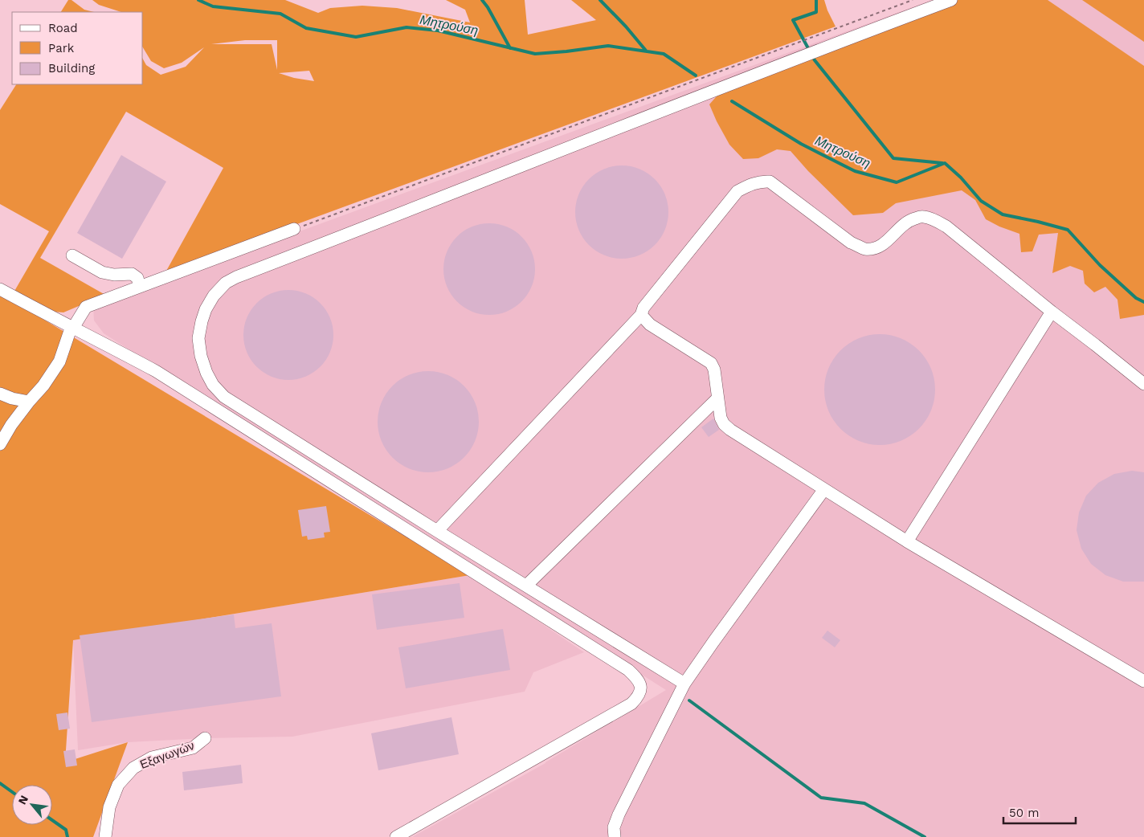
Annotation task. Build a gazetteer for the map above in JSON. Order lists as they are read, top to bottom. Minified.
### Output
{"streets":{"street":["Εξαγωγών"]},"water":["Μητρούση"],"legend":["Road","Park","Building"],"scale_bar":"50 m","north":"top left"}
